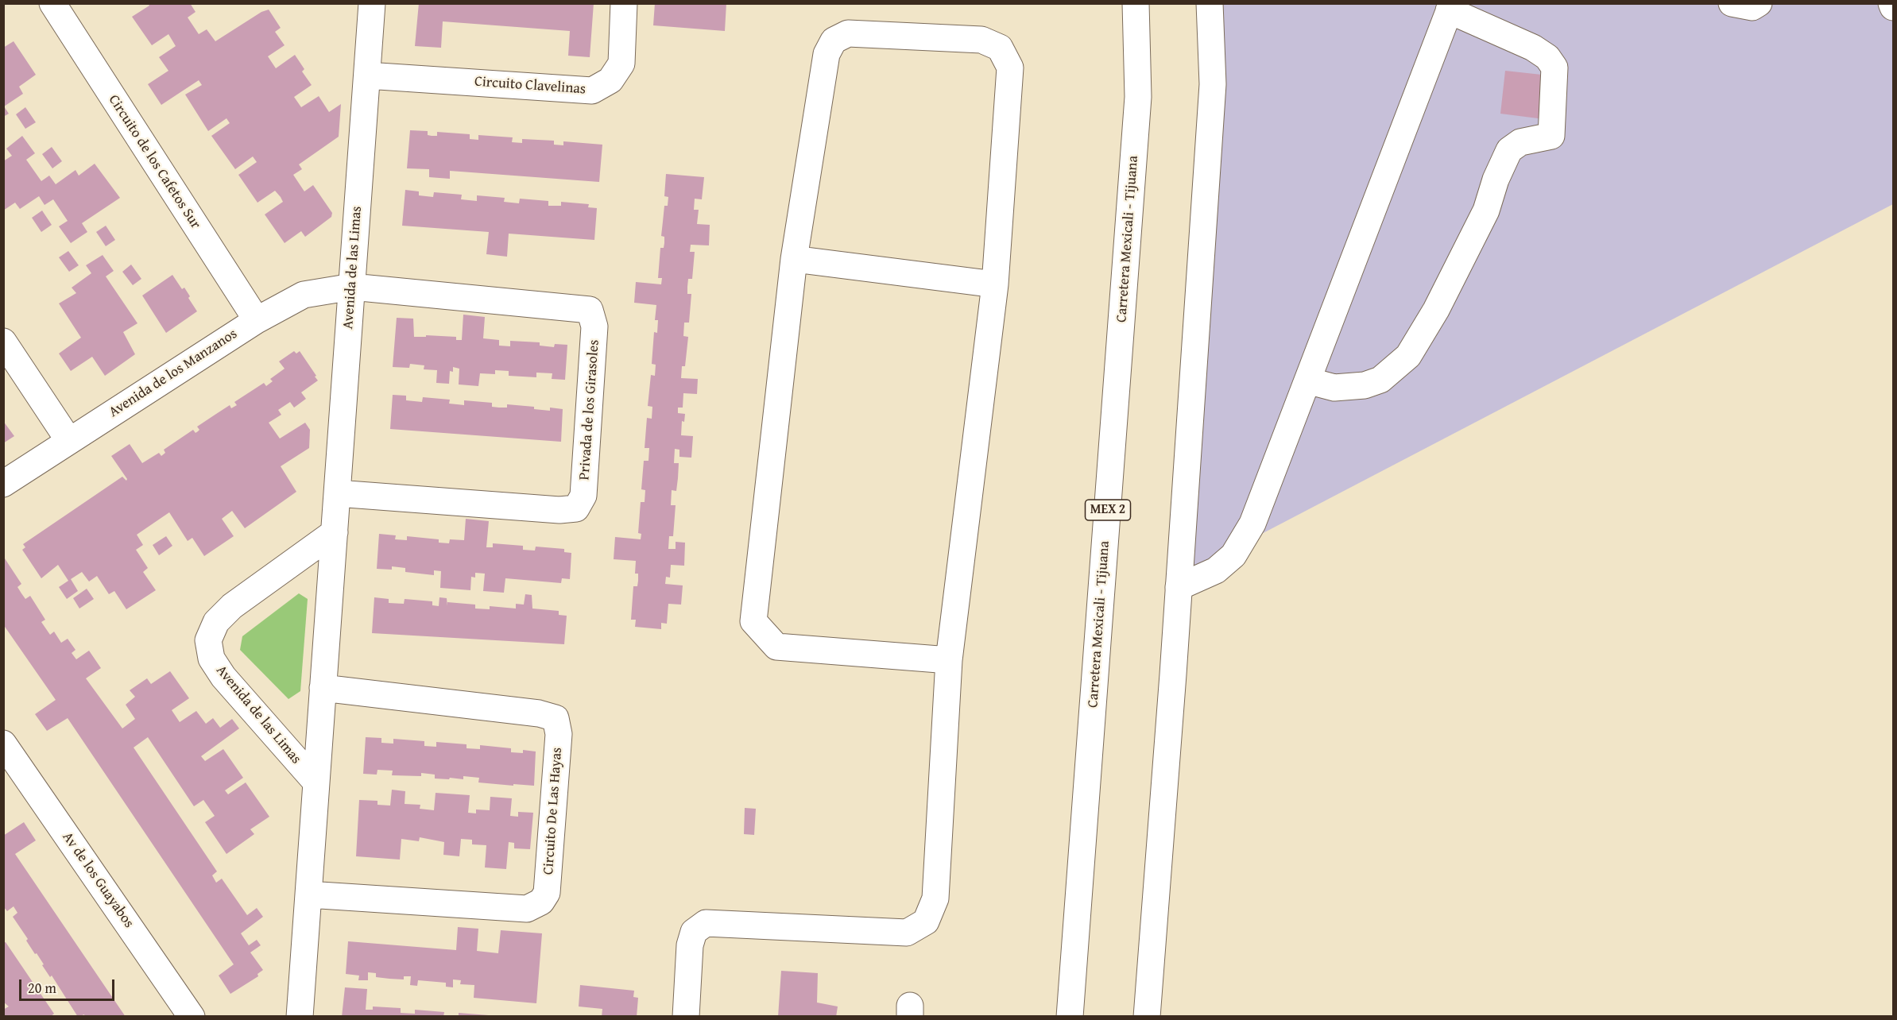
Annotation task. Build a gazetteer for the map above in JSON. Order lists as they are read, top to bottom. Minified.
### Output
{"streets":{"street":["Circuito Clavelinas","Circuito de los Cafetos Sur","Carretera Mexicali - Tijuana","Avenida de las Limas","Avenida de los Manzanos","Privada de los Girasoles","MEX 2","Circuito De Las Hayas","Av de los Guayabos"]},"crossings":[["Circuito Clavelinas","Avenida de las Limas"],["Circuito de los Cafetos Sur","Avenida de los Manzanos"],["Avenida de las Limas","Avenida de los Manzanos"],["Avenida de las Limas","Privada de los Girasoles"],["Avenida de las Limas","Circuito De Las Hayas"],["Avenida de los Manzanos","Privada de los Girasoles"]],"scale_bar":"20 m"}
